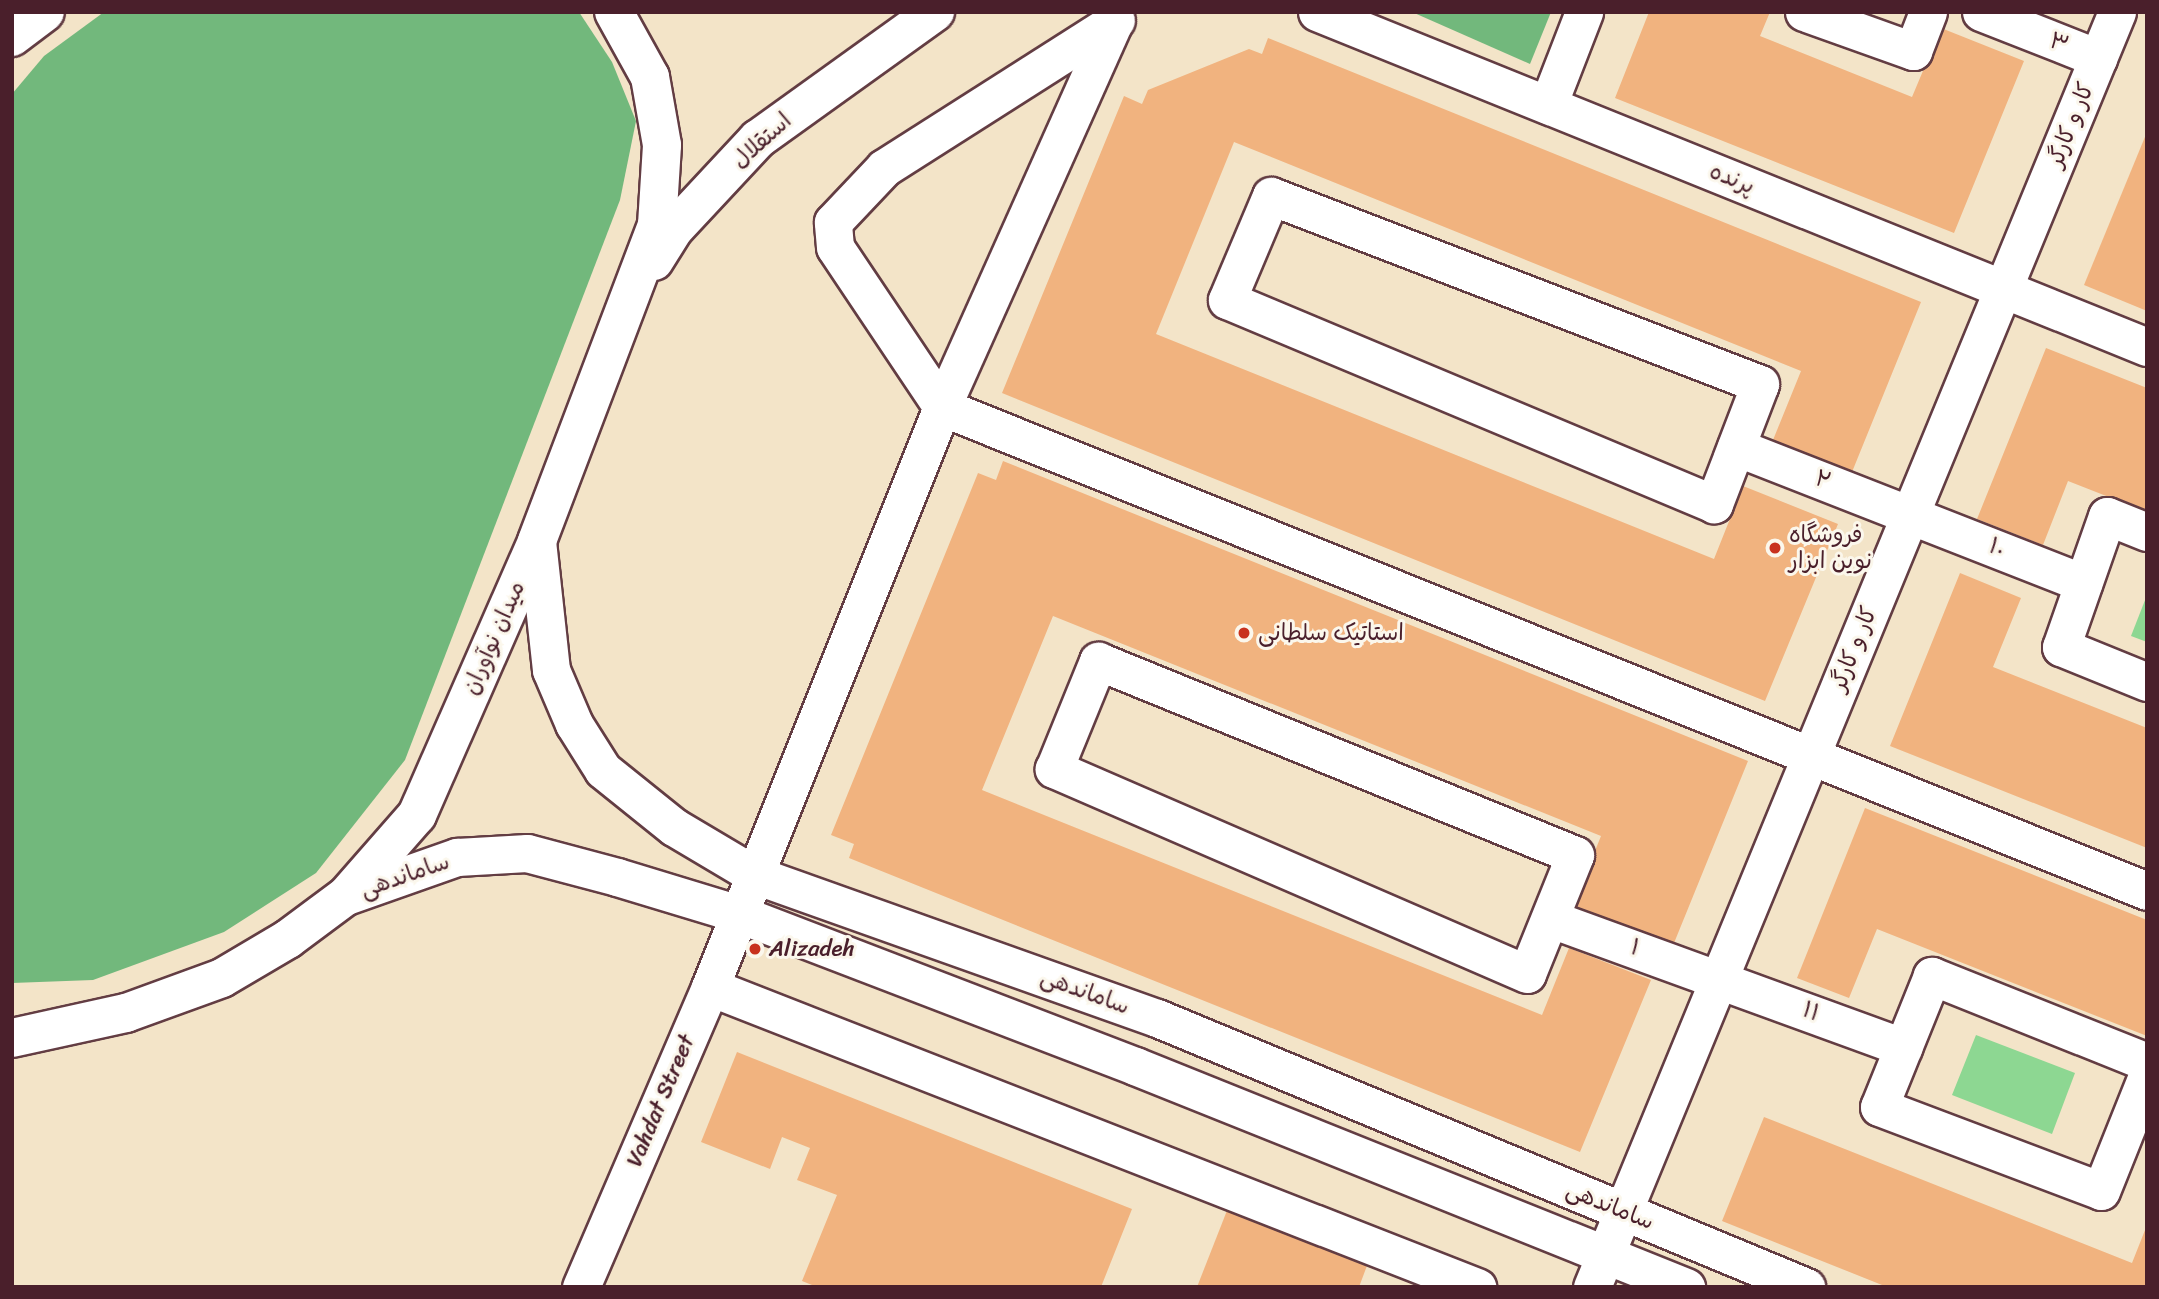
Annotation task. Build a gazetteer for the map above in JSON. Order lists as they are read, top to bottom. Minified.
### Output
{"streets":{"main road":["استقلال","میدان نوآوران"],"street":["۳","کار و کارگر","پرنده","۲","۱۰","ساماندهی","۱","۱۱","Vahdat Street"]},"crossings":[["۳","کار و کارگر"],["کار و کارگر","پرنده"],["کار و کارگر","۲"],["کار و کارگر","۱۰"],["کار و کارگر","ساماندهی"],["کار و کارگر","۱"],["کار و کارگر","۱۱"],["استقلال","میدان نوآوران"],["۲","۱۰"],["میدان نوآوران","ساماندهی"],["ساماندهی","Vahdat Street"],["۱","۱۱"]],"places":["فروشگاه نوین ابزار","استاتیک سلطانی","Alizadeh"]}
